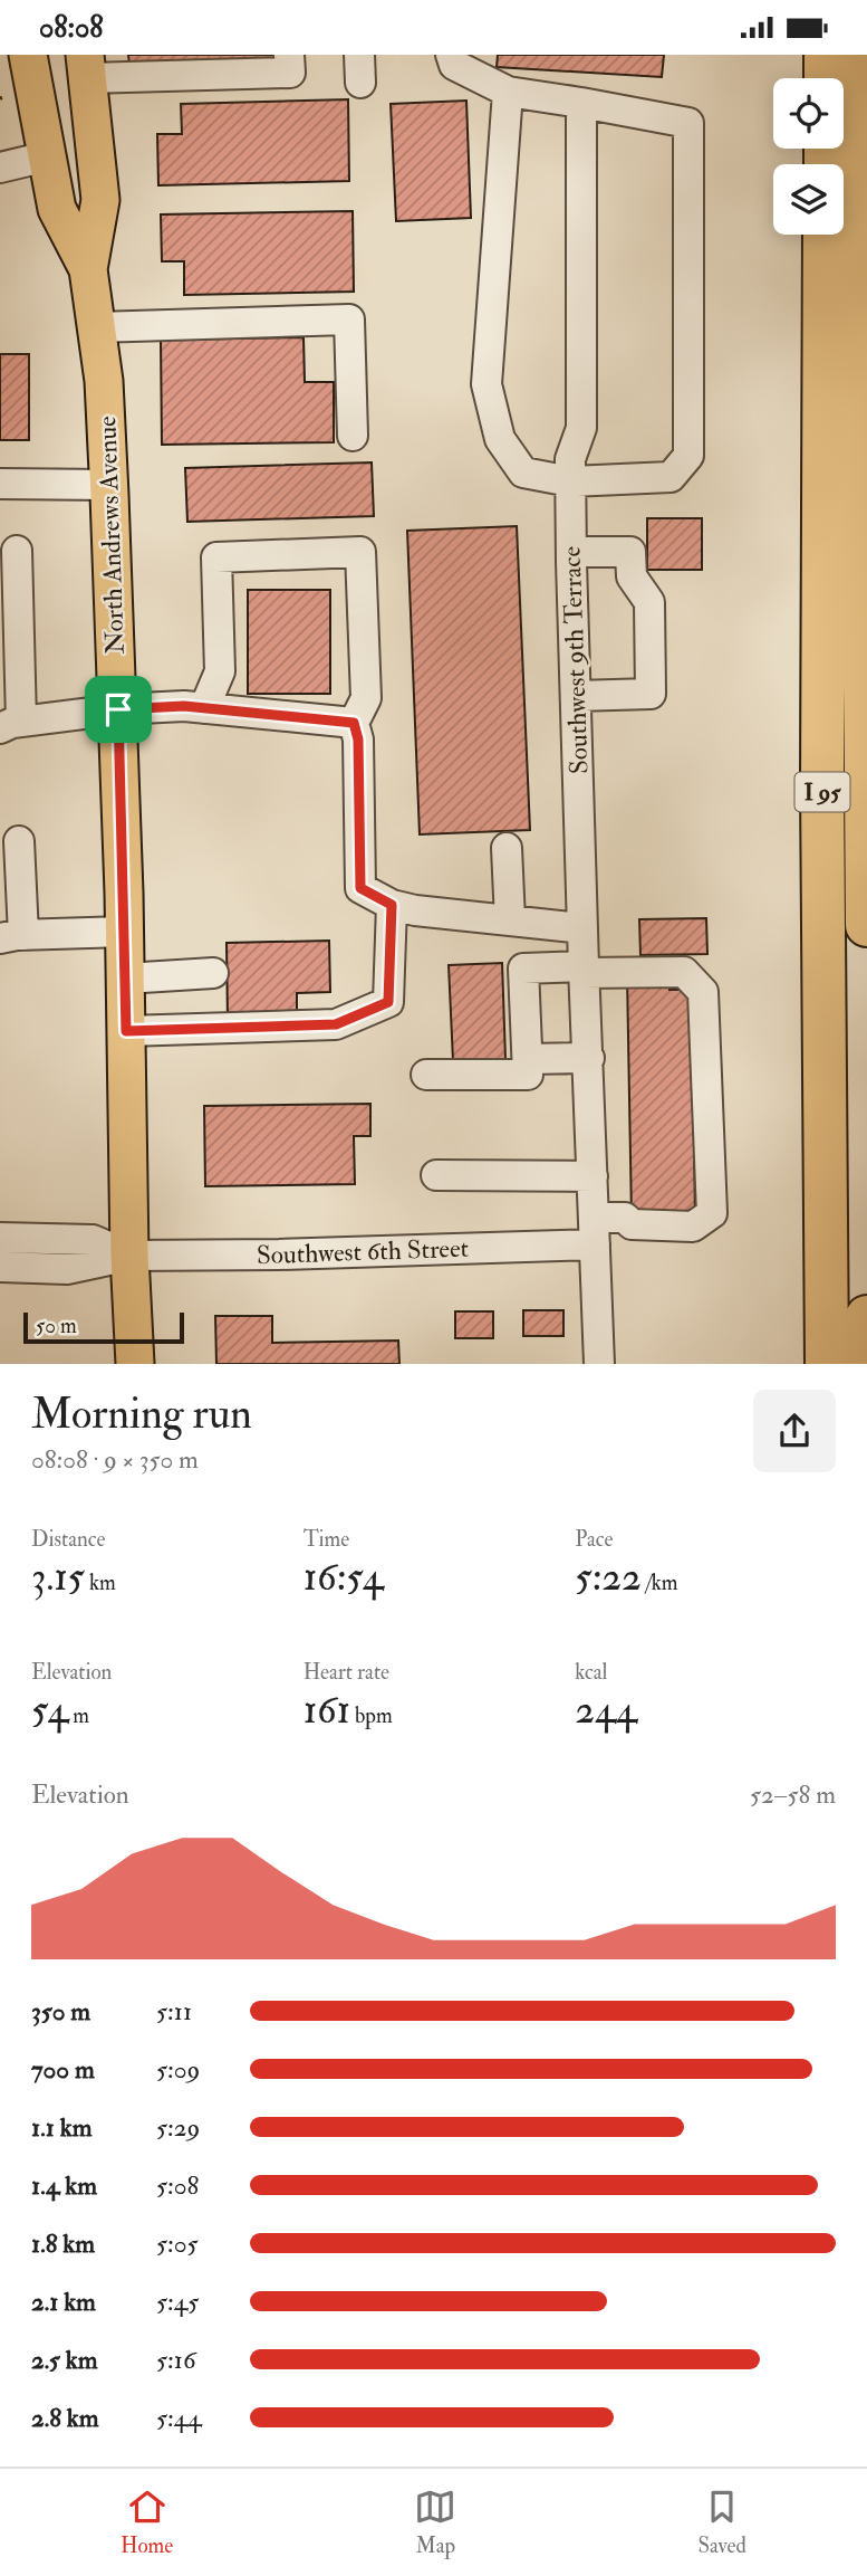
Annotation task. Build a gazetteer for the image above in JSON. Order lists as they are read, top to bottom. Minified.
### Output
{"streets":{"highway":["I 95"],"main road":["North Andrews Avenue"],"street":["Southwest 9th Terrace","Southwest 6th Street"]},"crossings":[["North Andrews Avenue","Southwest 6th Street"],["Southwest 9th Terrace","Southwest 6th Street"]],"scale_bar":"50 m","page":{"status":"08:08","scale":"50 m","heading":["Morning run","08:08 · 9 × 350 m"],"stats":[["Distance","3.15 km"],["Time","16:54"],["Pace","5:22 /km"],["Elevation","54 m"],["Heart rate","161 bpm"],["kcal","244"]],"chart":["Elevation","52–58 m"],"list":[{"name":"350 m","note":"5:11"},{"name":"700 m","note":"5:09"},{"name":"1.1 km","note":"5:29"},{"name":"1.4 km","note":"5:08"},{"name":"1.8 km","note":"5:05"},{"name":"2.1 km","note":"5:45"},{"name":"2.5 km","note":"5:16"},{"name":"2.8 km","note":"5:44"}],"tabs":["Home","Map","Saved"]}}
